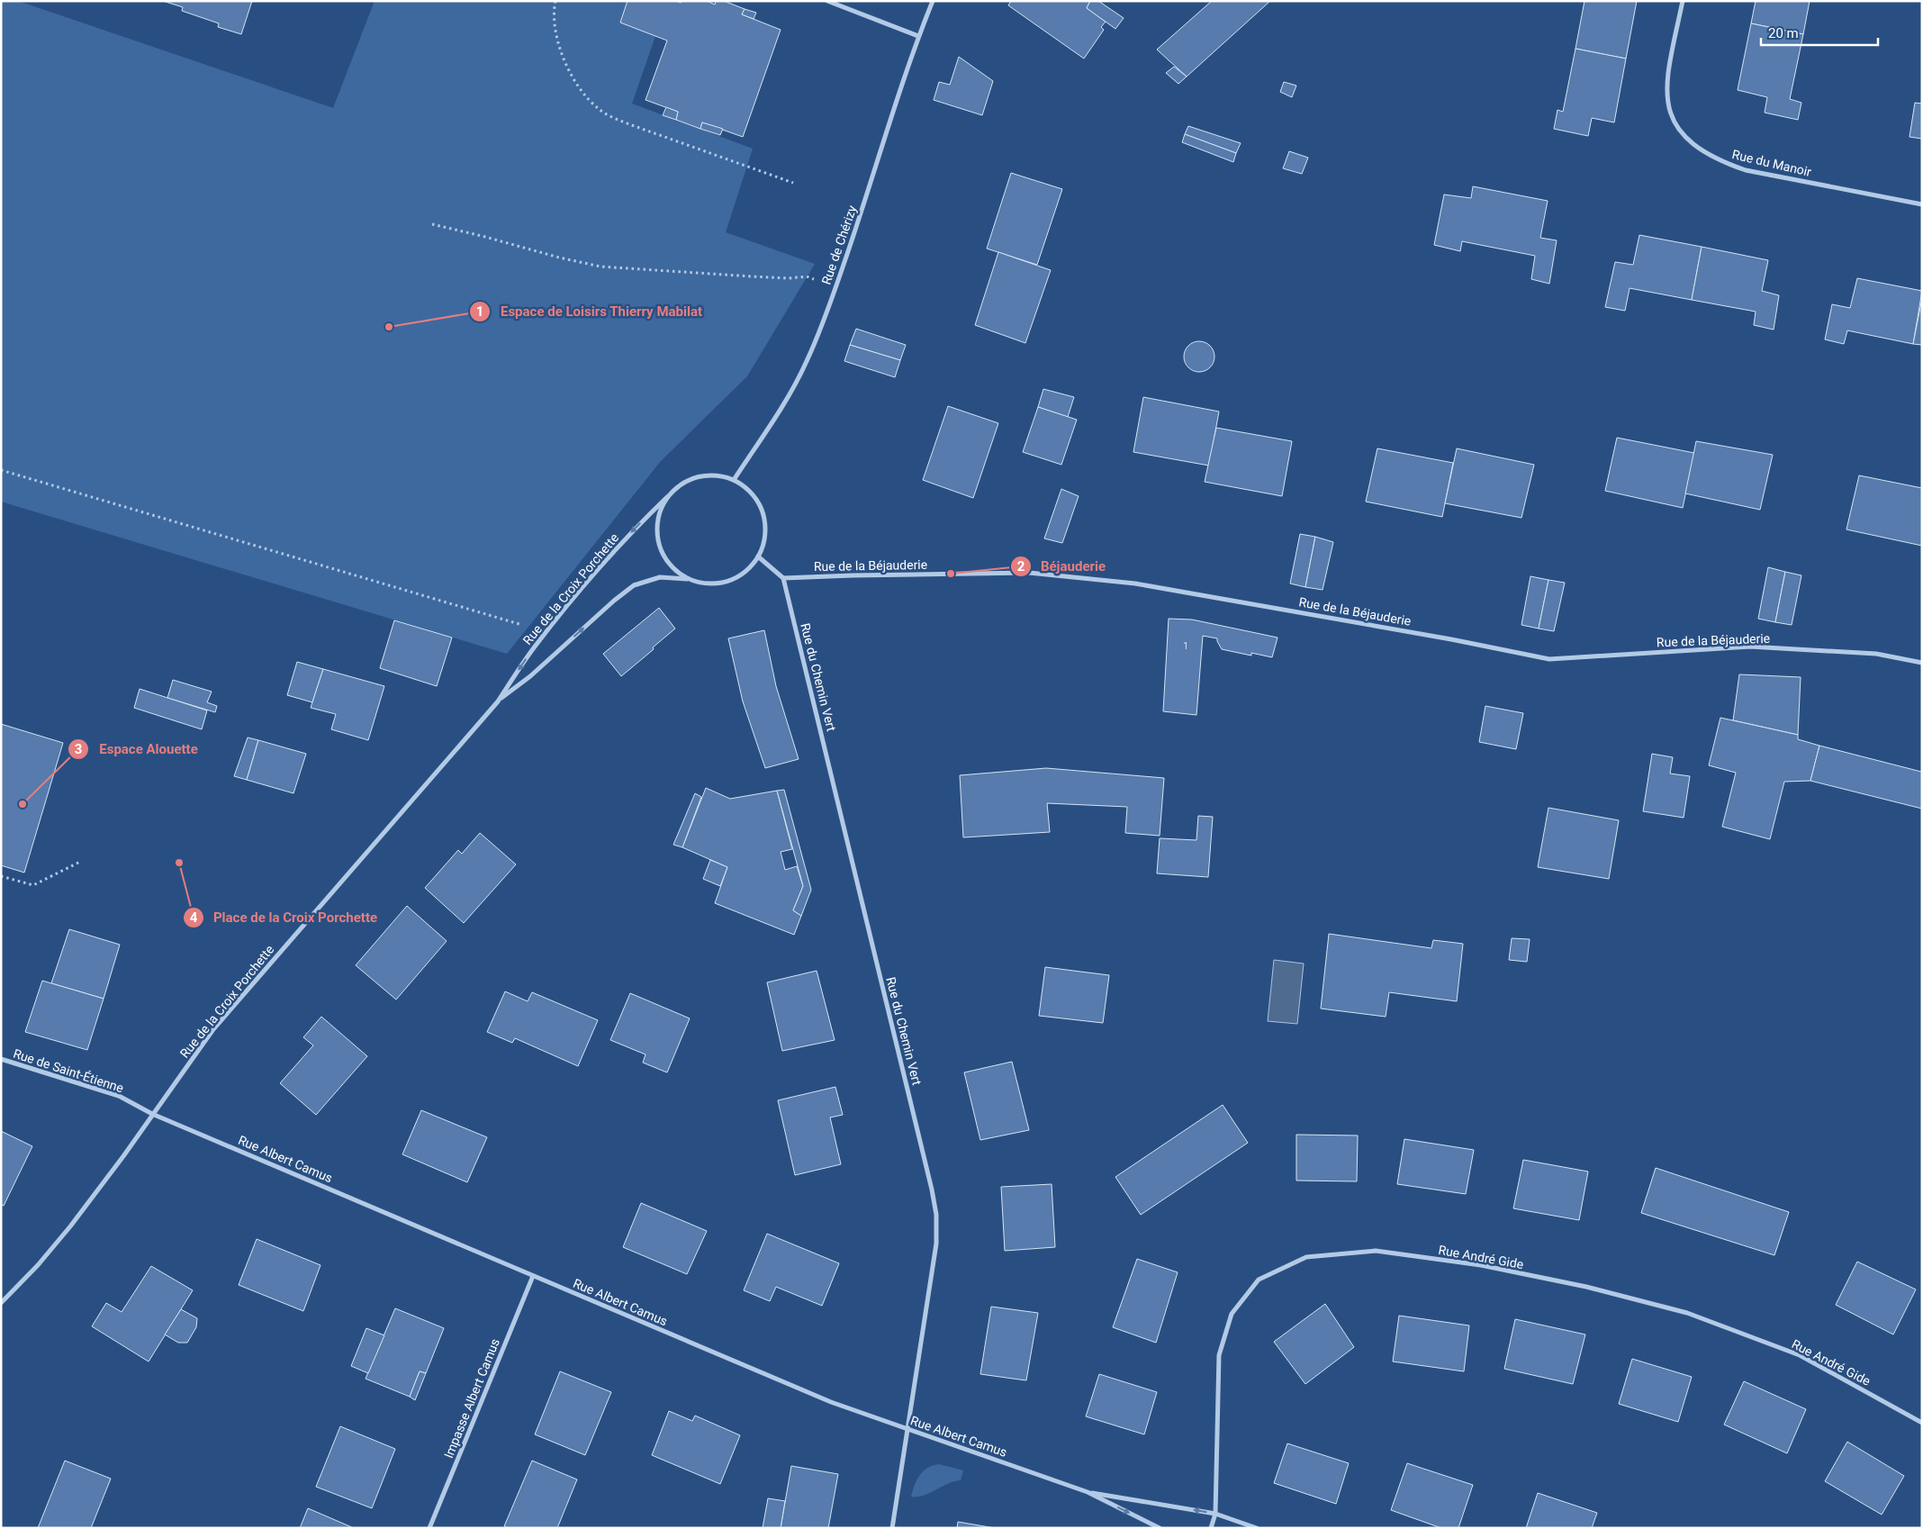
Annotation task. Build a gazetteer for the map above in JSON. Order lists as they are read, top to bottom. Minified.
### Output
{"streets":{"street":["Rue du Manoir","Rue de Chérizy","Rue de la Béjauderie","Rue de la Croix Porchette","Rue du Chemin Vert","Rue de Saint-Étienne","Rue Albert Camus","Rue André Gide","Impasse Albert Camus"]},"crossings":[["Rue de Chérizy","Rue de la Croix Porchette"],["Rue de la Béjauderie","Rue du Chemin Vert"],["Rue de la Croix Porchette","Rue de Saint-Étienne"],["Rue de la Croix Porchette","Rue Albert Camus"],["Rue du Chemin Vert","Rue Albert Camus"],["Rue de Saint-Étienne","Rue Albert Camus"],["Rue Albert Camus","Rue André Gide"],["Rue Albert Camus","Impasse Albert Camus"]],"places":["Espace de Loisirs Thierry Mabilat","Béjauderie","Espace Alouette","Place de la Croix Porchette"],"house_numbers":["1"],"scale_bar":"20 m"}
